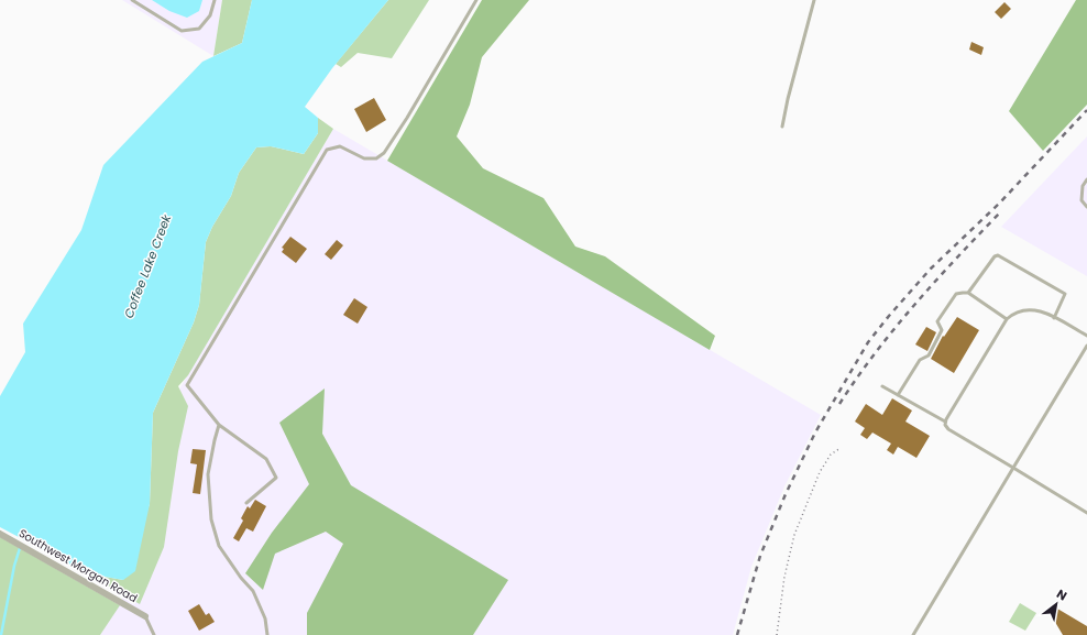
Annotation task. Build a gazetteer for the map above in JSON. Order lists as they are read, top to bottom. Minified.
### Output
{"streets":{"street":["Southwest Morgan Road"]},"water":["Coffee Lake Creek"],"north":"top right"}
